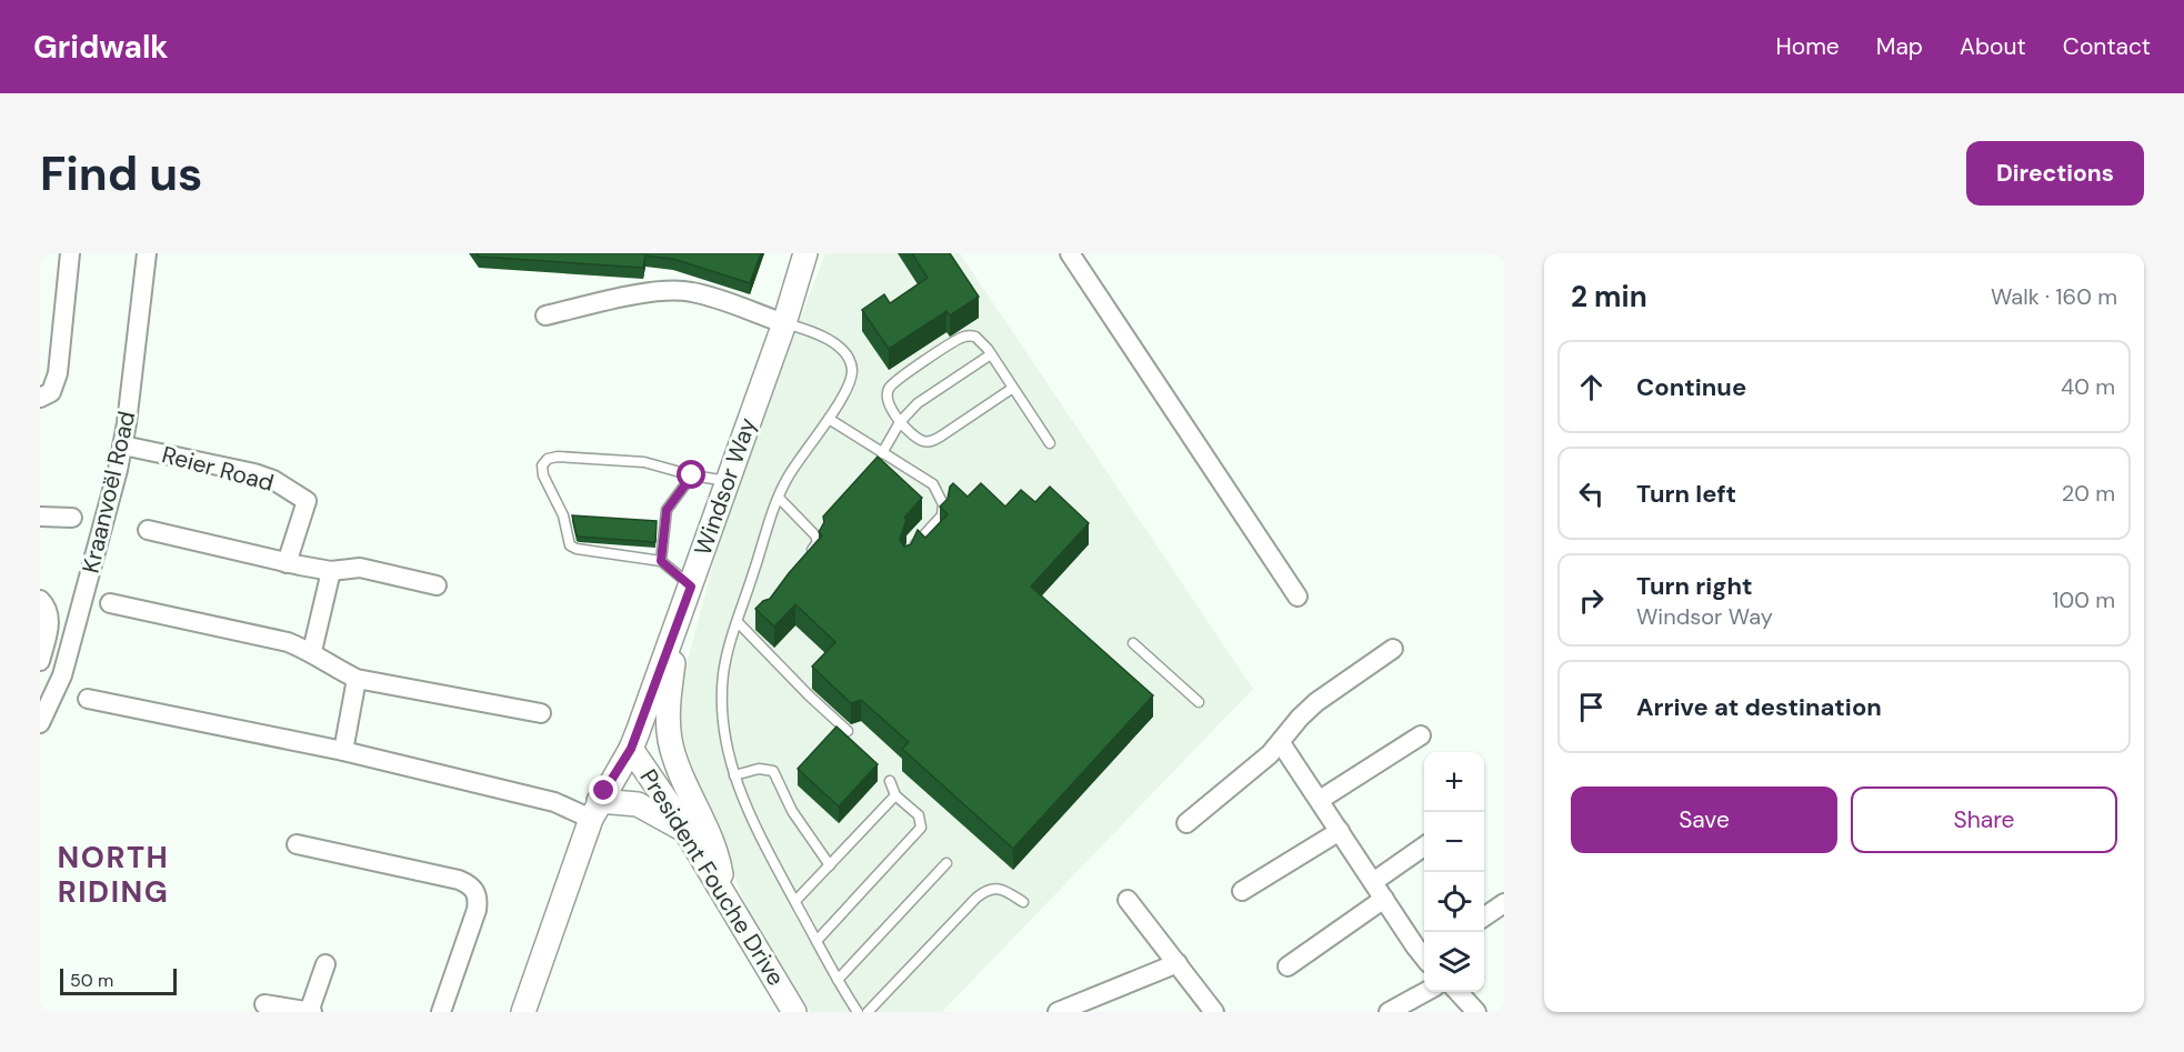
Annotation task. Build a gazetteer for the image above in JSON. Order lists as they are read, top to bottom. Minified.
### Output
{"streets":{"street":["Reier Road","Windsor Way","Kraanvoël Road","President Fouche Drive"]},"crossings":[["Reier Road","Kraanvoël Road"],["Windsor Way","President Fouche Drive"]],"districts":["NORTH RIDING"],"scale_bar":"50 m","page":{"header":"Gridwalk","nav":["Home","Map","About","Contact"],"buttons":["Directions",["Save","Share"]],"title":"Find us","heading":["2 min","Walk · 160 m"],"list":[["Continue","40 m"],["Turn left","20 m"],["Turn right","Windsor Way","100 m"],"Arrive at destination"],"map_buttons":["+","−"],"scale":"50 m"}}
